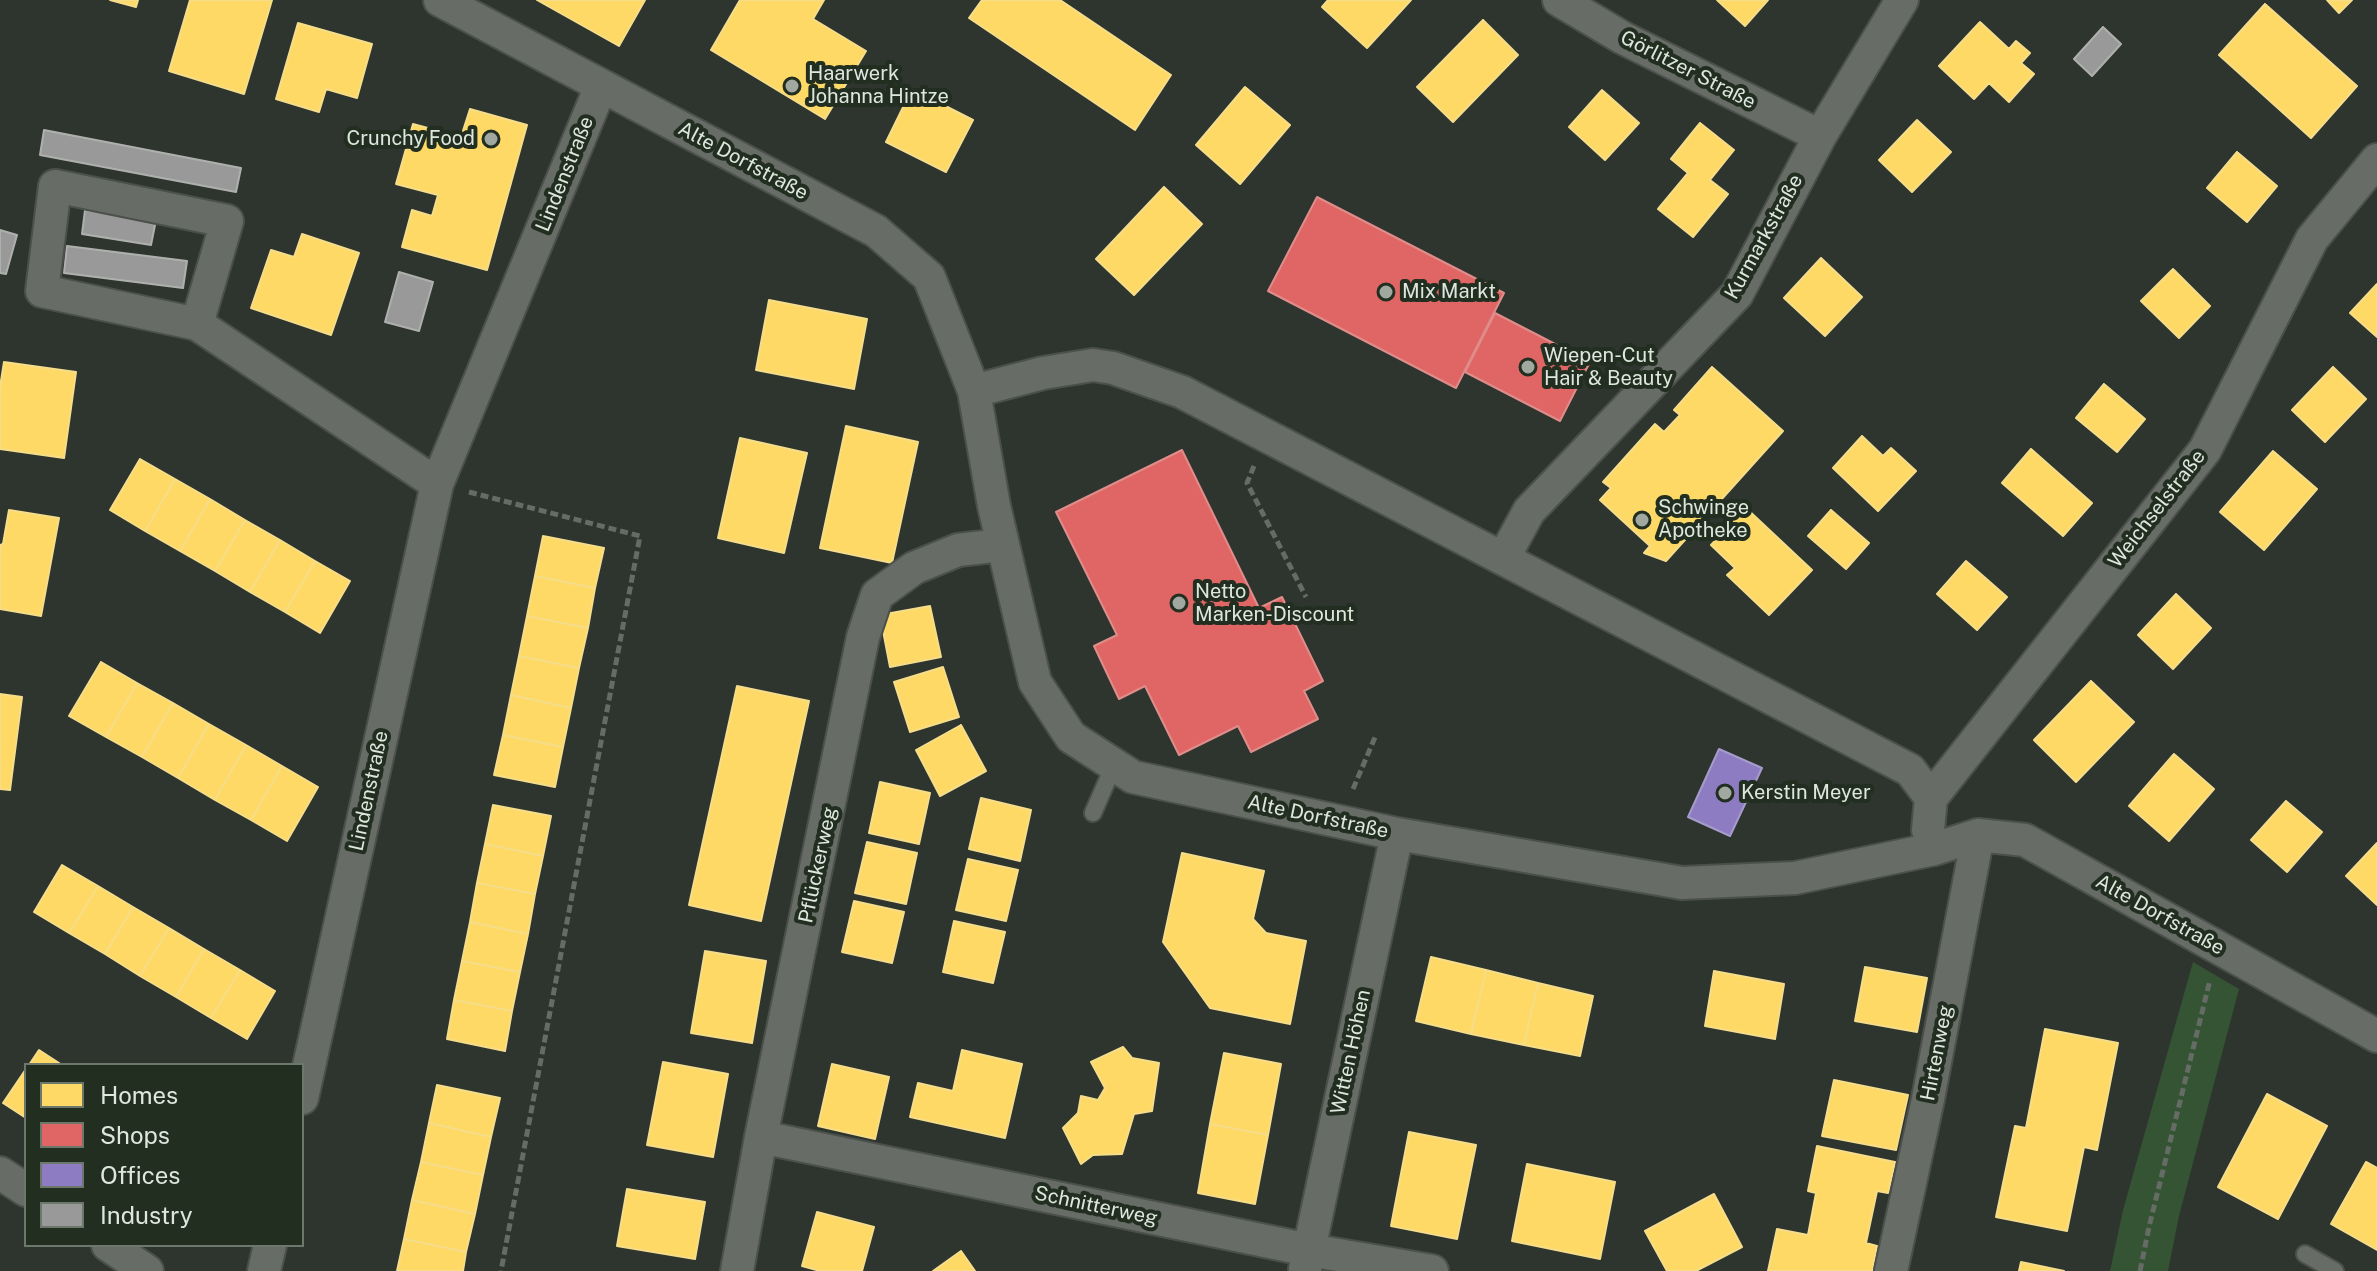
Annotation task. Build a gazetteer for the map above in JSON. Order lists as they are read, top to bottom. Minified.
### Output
{"streets":{"street":["Görlitzer Straße","Alte Dorfstraße","Lindenstraße","Kurmarkstraße","Weichselstraße","Pflückerweg","Witten Höhen","Hirtenweg","Schnitterweg"]},"crossings":[["Görlitzer Straße","Kurmarkstraße"],["Alte Dorfstraße","Lindenstraße"],["Alte Dorfstraße","Pflückerweg"],["Alte Dorfstraße","Witten Höhen"],["Alte Dorfstraße","Hirtenweg"],["Pflückerweg","Schnitterweg"],["Witten Höhen","Schnitterweg"]],"places":["Haarwerk Johanna Hintze","Crunchy Food","Mix Markt","Wiepen-Cut Hair & Beauty","Schwinge Apotheke","Netto Marken-Discount","Kerstin Meyer"],"legend":["Homes","Shops","Offices","Industry"]}
